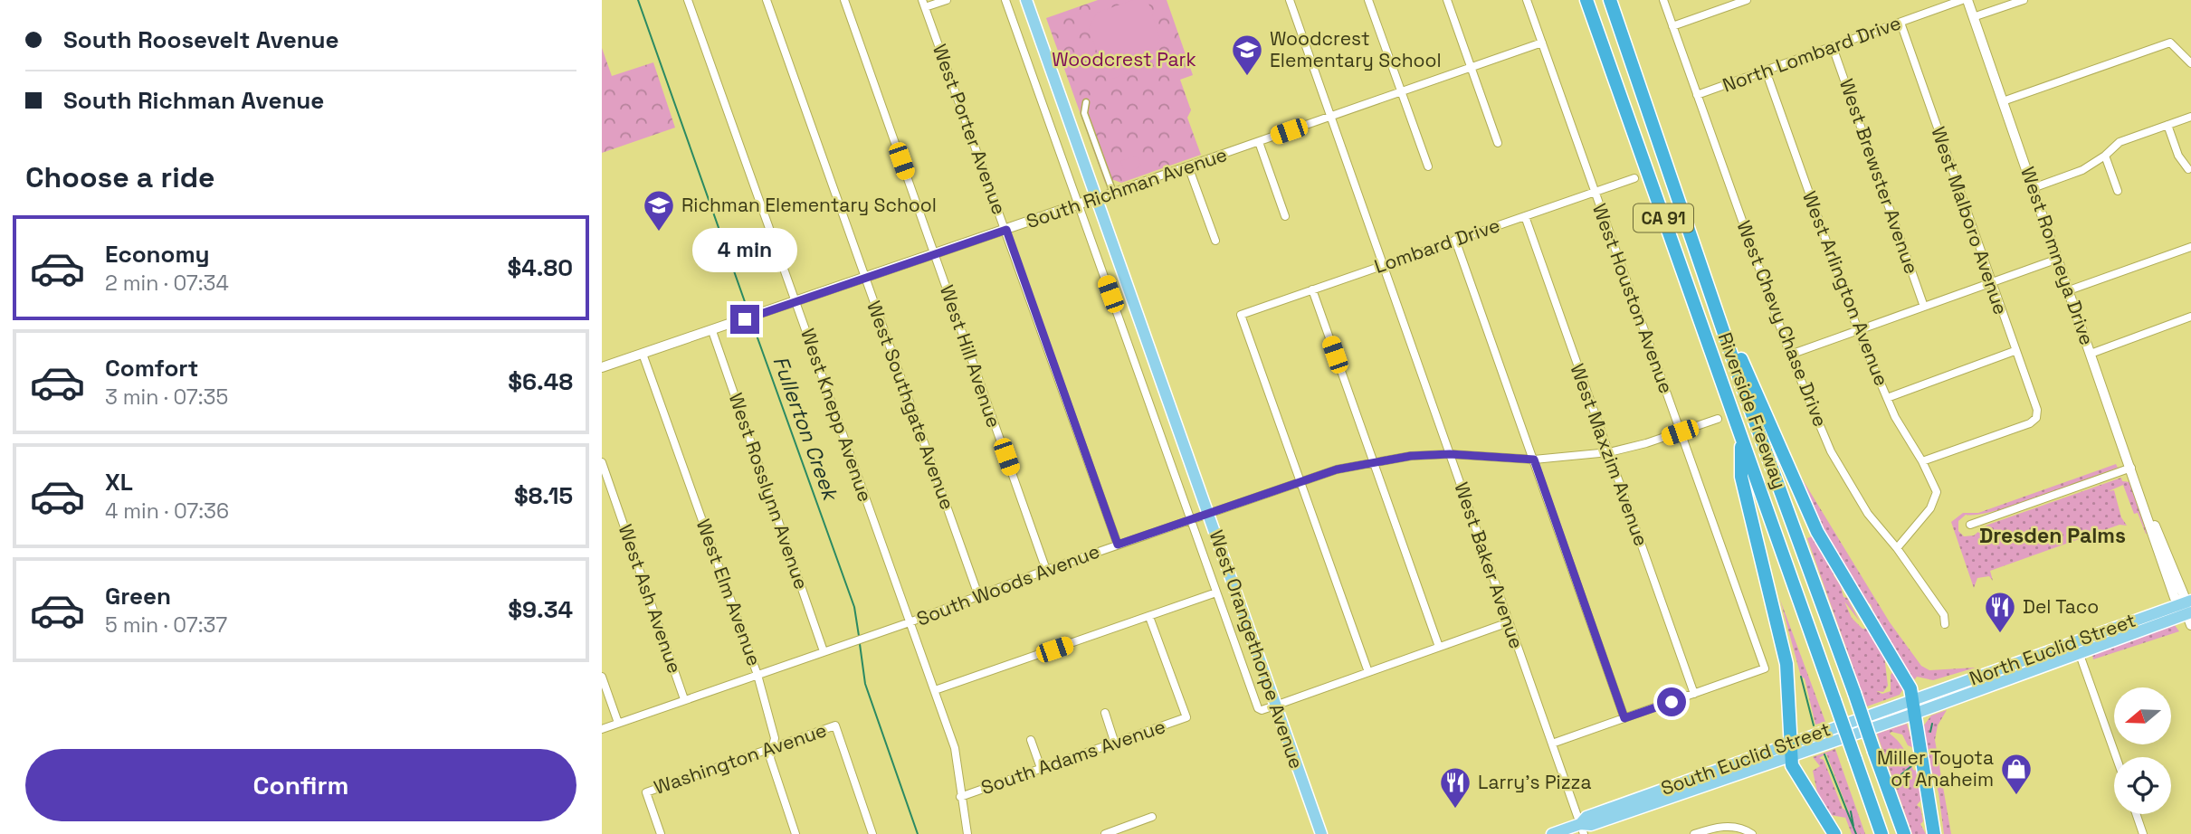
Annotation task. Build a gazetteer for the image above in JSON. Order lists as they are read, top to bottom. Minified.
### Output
{"streets":{"highway":["CA 91","Riverside Freeway"],"main road":["West Orangethorpe Avenue","North Euclid Street","South Euclid Street"],"street":["North Lombard Drive","West Porter Avenue","West Brewster Avenue","South Richman Avenue","West Malboro Avenue","Lombard Drive","West Romneya Drive","West Arlington Avenue","West Houston Avenue","West Chevy Chase Drive","West Hill Avenue","West Southgate Avenue","West Knepp Avenue","West Maxzim Avenue","West Rosslynn Avenue","West Baker Avenue","South Woods Avenue","West Elm Avenue","West Ash Avenue","South Adams Avenue","Washington Avenue"]},"crossings":[["North Lombard Drive","West Brewster Avenue"],["North Lombard Drive","West Malboro Avenue"],["North Lombard Drive","West Arlington Avenue"],["North Lombard Drive","West Chevy Chase Drive"],["West Porter Avenue","South Richman Avenue"],["West Porter Avenue","South Woods Avenue"],["South Richman Avenue","West Houston Avenue"],["South Richman Avenue","West Hill Avenue"],["South Richman Avenue","West Southgate Avenue"],["South Richman Avenue","West Knepp Avenue"],["South Richman Avenue","West Rosslynn Avenue"],["South Richman Avenue","West Baker Avenue"],["South Richman Avenue","West Elm Avenue"],["South Richman Avenue","West Orangethorpe Avenue"],["West Malboro Avenue","West Arlington Avenue"],["Lombard Drive","West Houston Avenue"],["Lombard Drive","West Maxzim Avenue"],["Lombard Drive","West Baker Avenue"],["Lombard Drive","South Woods Avenue"],["West Romneya Drive","North Euclid Street"],["West Arlington Avenue","West Chevy Chase Drive"],["West Houston Avenue","West Maxzim Avenue"],["West Houston Avenue","South Woods Avenue"],["West Hill Avenue","South Woods Avenue"],["West Southgate Avenue","South Woods Avenue"],["West Knepp Avenue","South Woods Avenue"],["West Knepp Avenue","South Adams Avenue"],["West Maxzim Avenue","South Woods Avenue"],["West Rosslynn Avenue","South Woods Avenue"],["West Baker Avenue","South Woods Avenue"],["West Baker Avenue","South Euclid Street"],["South Woods Avenue","West Elm Avenue"],["South Woods Avenue","West Ash Avenue"],["South Woods Avenue","West Orangethorpe Avenue"],["West Elm Avenue","Washington Avenue"],["North Euclid Street","South Euclid Street"]],"districts":["Dresden Palms"],"water":["Fullerton Creek"],"parks":["Woodcrest Park"],"places":{"school or university":["Woodcrest Elementary School","Richman Elementary School"],"restaurant":["Del Taco","Larry's Pizza"],"shop":["Miller Toyota of Anaheim"]},"north":"left","page":{"banner":["South Roosevelt Avenue","South Richman Avenue"],"heading":"Choose a ride","list":[{"name":"Economy","note":"2 min · 07:34","value":"$4.80"},{"name":"Comfort","note":"3 min · 07:35","value":"$6.48"},{"name":"XL","note":"4 min · 07:36","value":"$8.15"},{"name":"Green","note":"5 min · 07:37","value":"$9.34"}],"bubble":"4 min","buttons":"Confirm"}}
